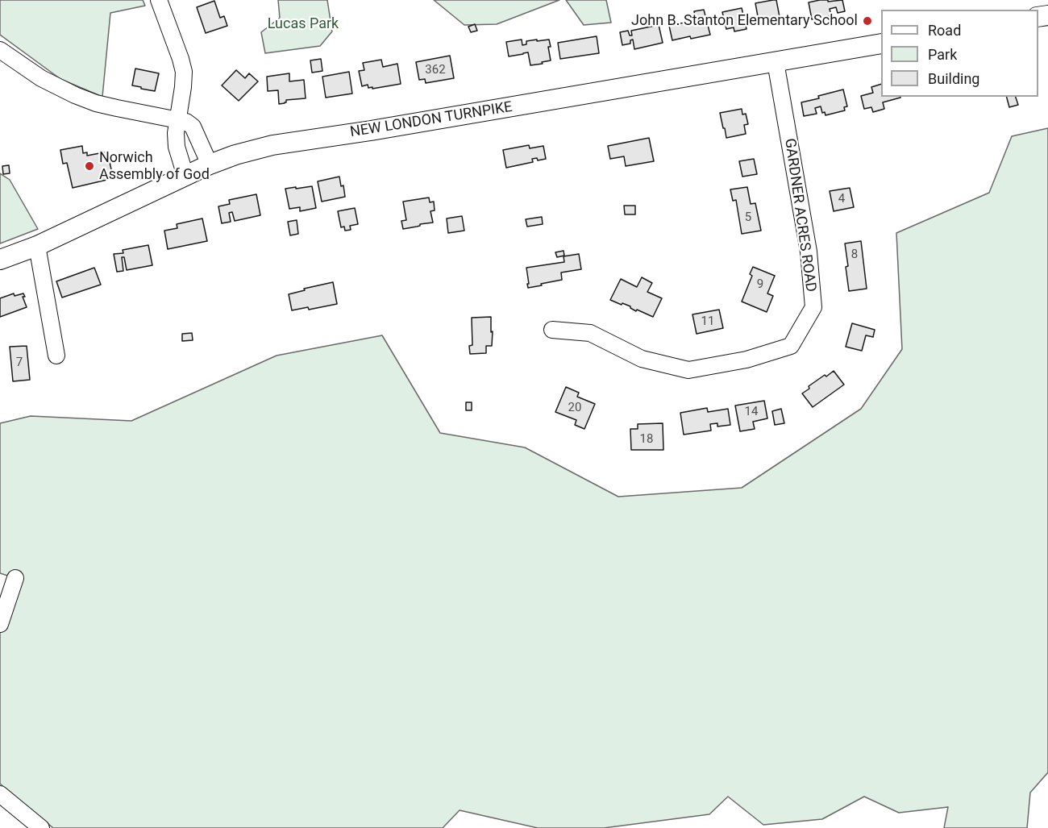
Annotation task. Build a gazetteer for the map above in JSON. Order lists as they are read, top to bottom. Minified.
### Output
{"streets":{"main road":["NEW LONDON TURNPIKE"],"street":["GARDNER ACRES ROAD"]},"crossings":[["NEW LONDON TURNPIKE","GARDNER ACRES ROAD"]],"parks":["Lucas Park"],"places":["John B. Stanton Elementary School","Norwich Assembly of God"],"house_numbers":["362","4","5","8","9","11","7","20","14","18"],"legend":["Road","Park","Building"]}
